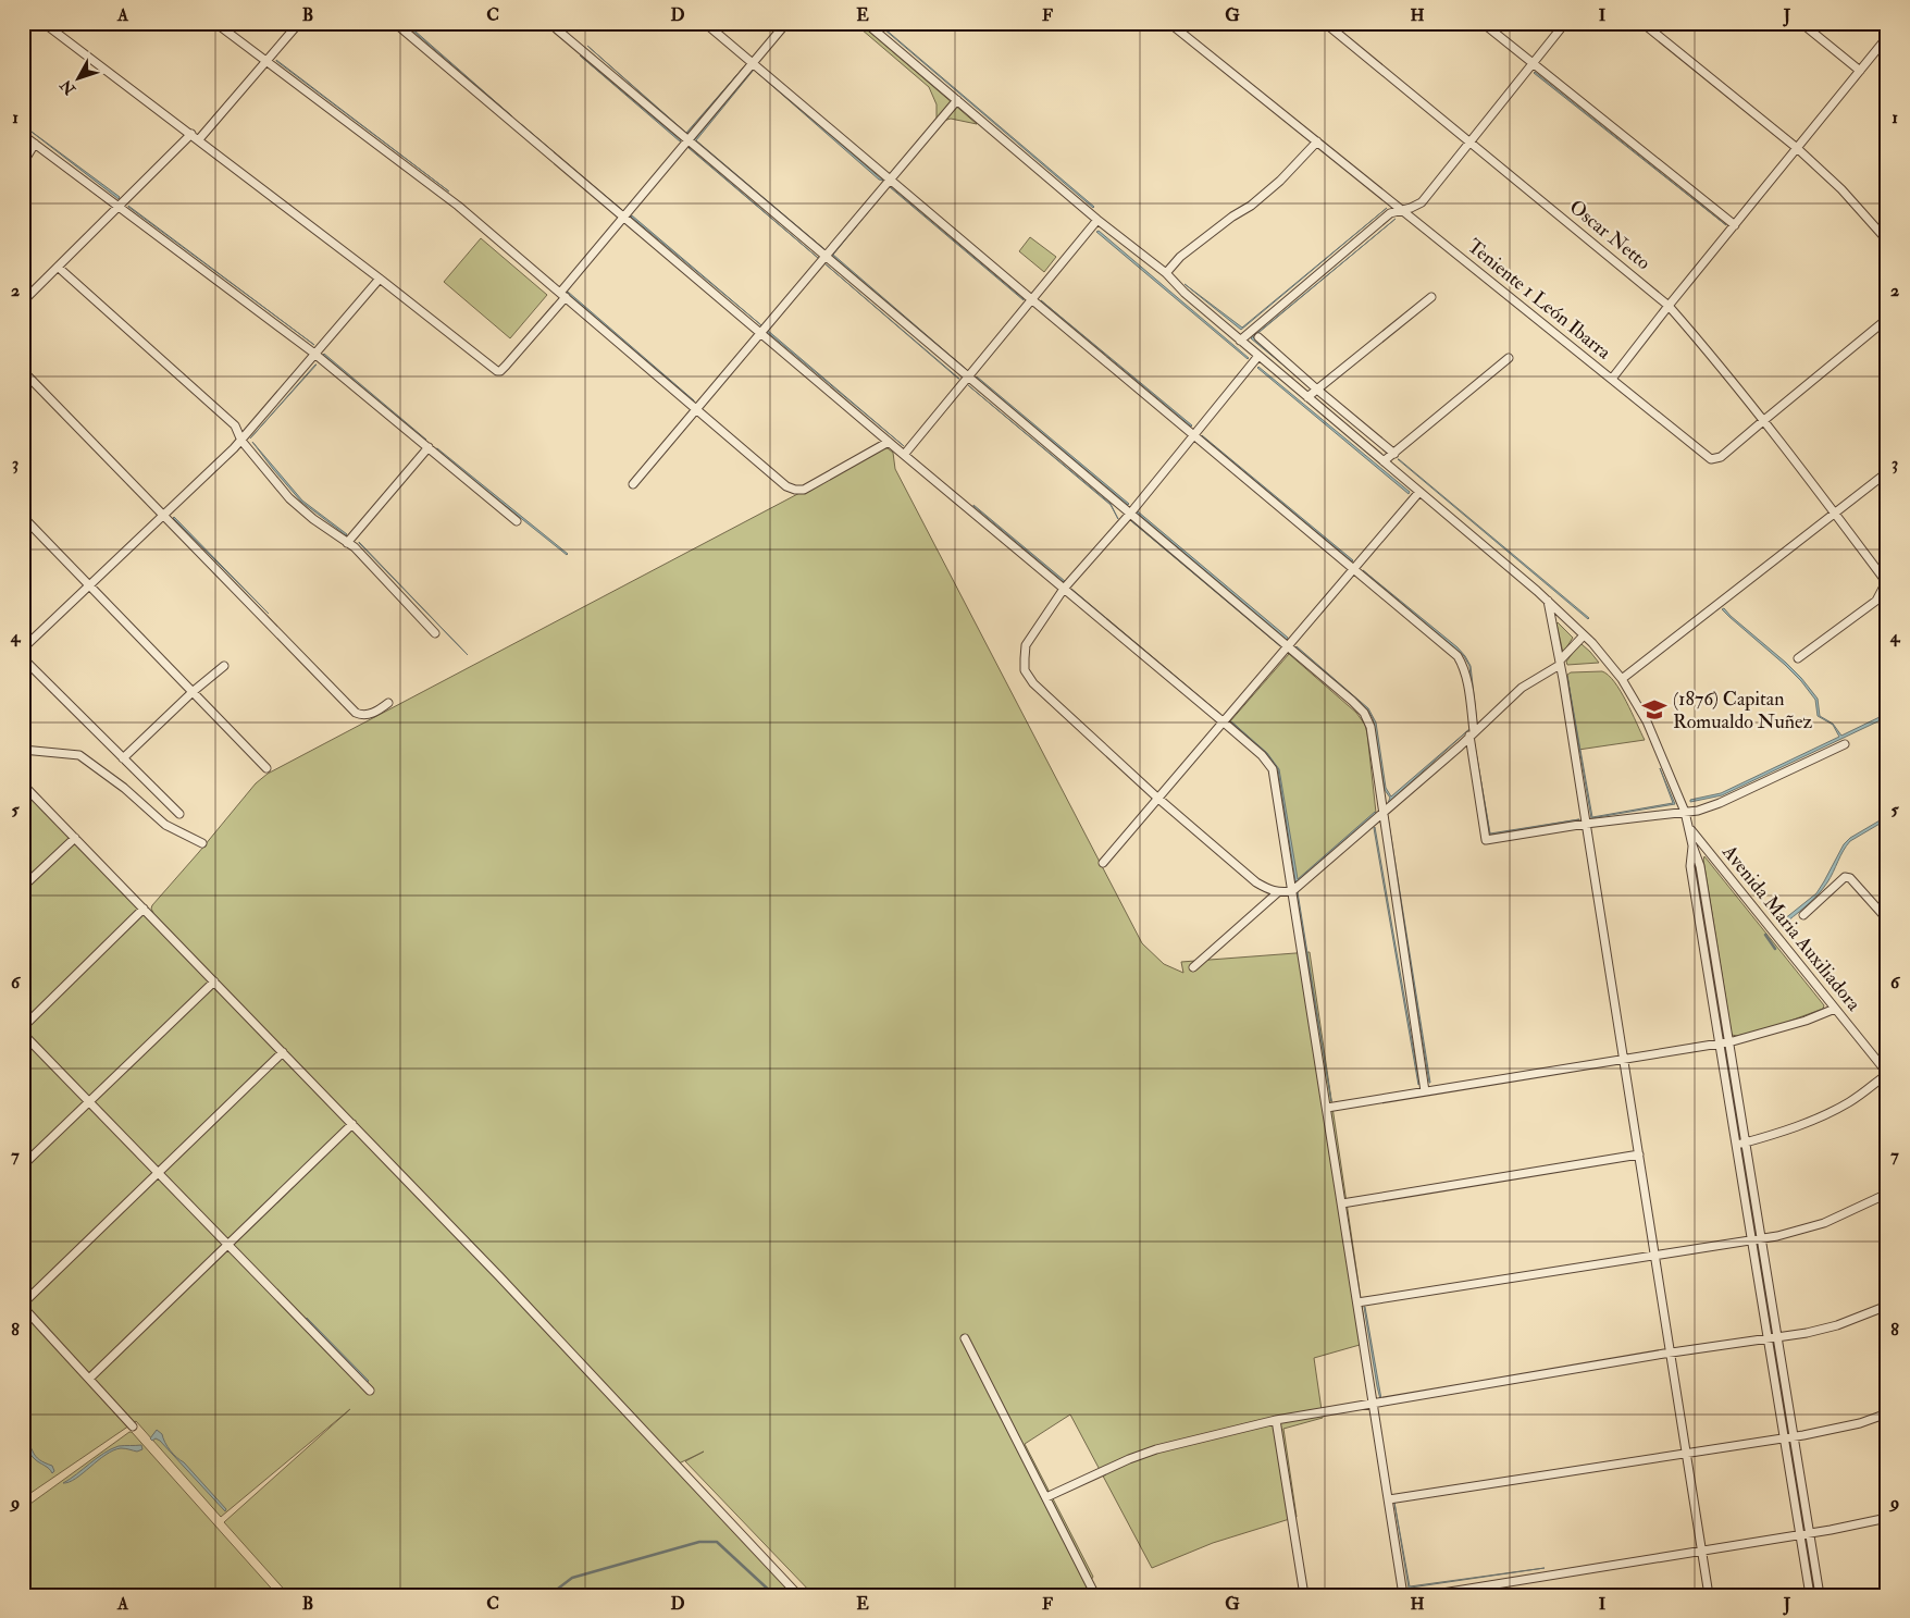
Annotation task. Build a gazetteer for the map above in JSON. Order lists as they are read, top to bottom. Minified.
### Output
{"streets":{"street":["Oscar Netto","Teniente 1 León Ibarra","Avenida Maria Auxiliadora"]},"crossings":[["Oscar Netto","Teniente 1 León Ibarra"]],"places":{"school or university":["(1876) Capitan Romualdo Nuñez"]},"north":"bottom left","grid":{"columns":["A","B","C","D","E","F","G","H","I","J"],"rows":["1","2","3","4","5","6","7","8","9"]}}
